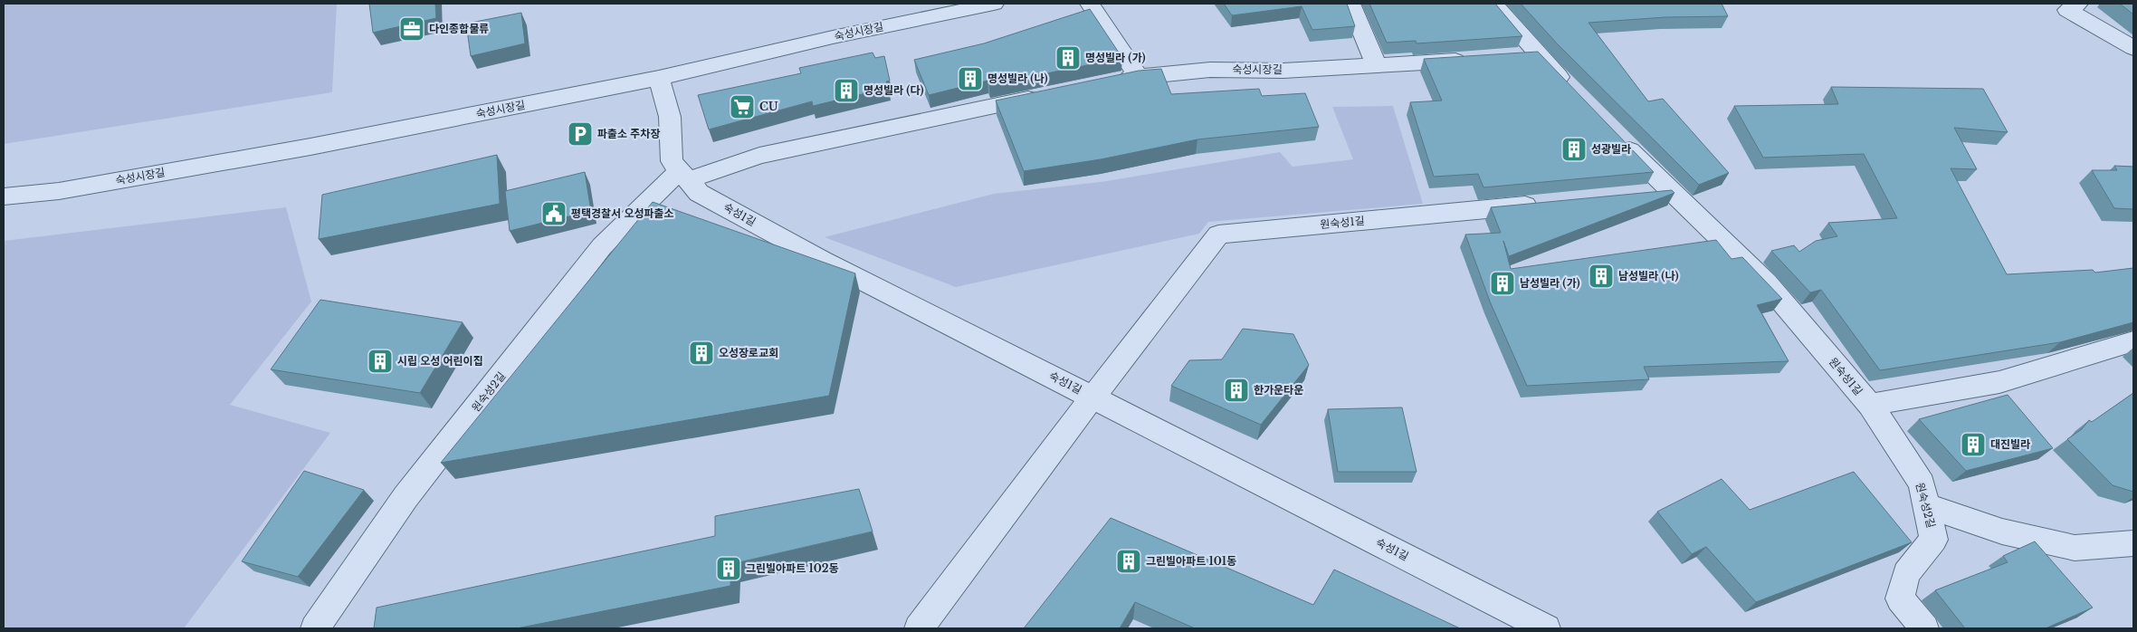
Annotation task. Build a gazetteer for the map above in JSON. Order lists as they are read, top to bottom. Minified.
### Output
{"streets":{"street":["숙성시장길","숙성1길","원숙성1길","원숙성2길"]},"crossings":[["숙성시장길","숙성1길"],["숙성1길","원숙성1길"],["숙성1길","원숙성2길"],["원숙성1길","원숙성2길"]],"places":{"office":["다인종합물류"],"building":["명성빌라 (가)","명성빌라 (나)","명성빌라 (다)","성광빌라","남성빌라 (나)","남성빌라 (가)","오성장로교회","시립 오성 어린이집","한가운타운","대진빌라","그린빌아파트 101동","그린빌아파트 102동"],"supermarket":["CU"],"parking":["파출소 주차장"],"public building":["평택경찰서 오성파출소"]}}
